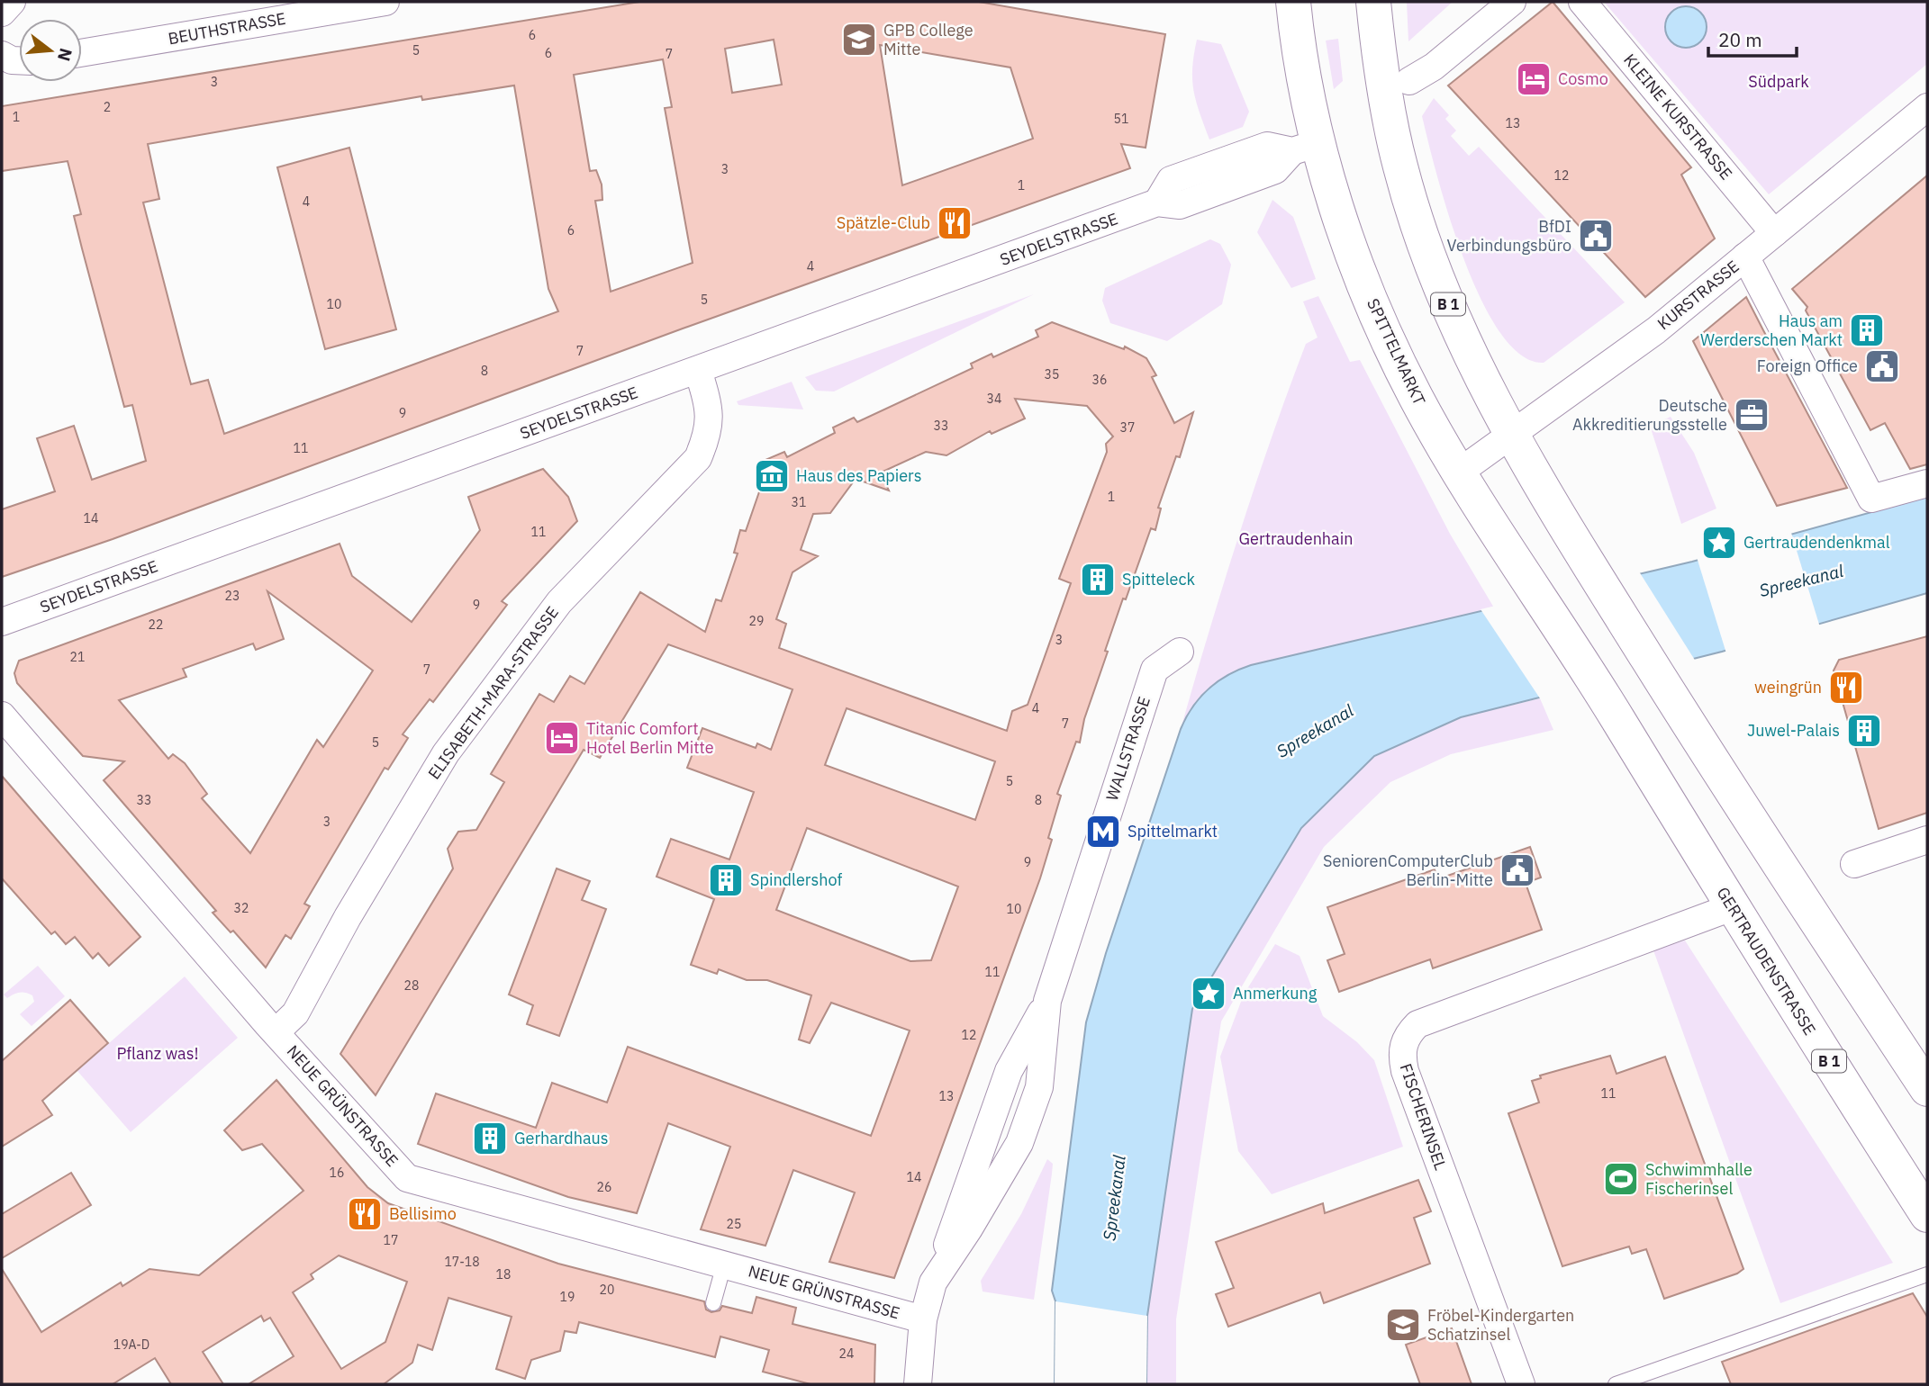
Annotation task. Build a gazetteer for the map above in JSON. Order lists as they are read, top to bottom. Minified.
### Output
{"streets":{"main road":["B 1","SPITTELMARKT","GERTRAUDENSTRASSE"],"street":["BEUTHSTRASSE","KLEINE KURSTRASSE","SEYDELSTRASSE","KURSTRASSE","ELISABETH-MARA-STRASSE","WALLSTRASSE","NEUE GRÜNSTRASSE","FISCHERINSEL"]},"crossings":[["KLEINE KURSTRASSE","KURSTRASSE"],["SEYDELSTRASSE","B 1"],["SEYDELSTRASSE","SPITTELMARKT"],["SEYDELSTRASSE","ELISABETH-MARA-STRASSE"],["KURSTRASSE","B 1"],["KURSTRASSE","SPITTELMARKT"],["B 1","SPITTELMARKT"],["SPITTELMARKT","GERTRAUDENSTRASSE"],["ELISABETH-MARA-STRASSE","NEUE GRÜNSTRASSE"],["WALLSTRASSE","NEUE GRÜNSTRASSE"],["GERTRAUDENSTRASSE","FISCHERINSEL"]],"water":["Spreekanal"],"parks":["Südpark","Gertraudenhain","Pflanz was!"],"places":{"school or university":["GPB College Mitte","Fröbel-Kindergarten Schatzinsel"],"hotel":["Cosmo","Titanic Comfort Hotel Berlin Mitte"],"restaurant":["Spätzle-Club","weingrün","Bellisimo"],"public building":["BfDI Verbindungsbüro","Foreign Office","SeniorenComputerClub Berlin-Mitte"],"building":["Haus am Werderschen Markt","Spitteleck","Juwel-Palais","Spindlershof","Gerhardhaus"],"office":["Deutsche Akkreditierungsstelle"],"museum":["Haus des Papiers"],"place":["Gertraudendenkmal","Anmerkung"],"metro station":["Spittelmarkt"],"sports":["Schwimmhalle Fischerinsel"]},"house_numbers":["6","5","6","7","3","2","1","51","13","3","12","1","4","6","4","5","10","7","8","35","36","34","9","33","37","11","1","31","14","11","23","9","29","22","3","21","7","4","7","5","5","33","8","3","9","32","10","11","28","12","11","13","16","14","26","25","17","17-18","18","20","19","19A-D","24"],"scale_bar":"20 m","north":"right"}
